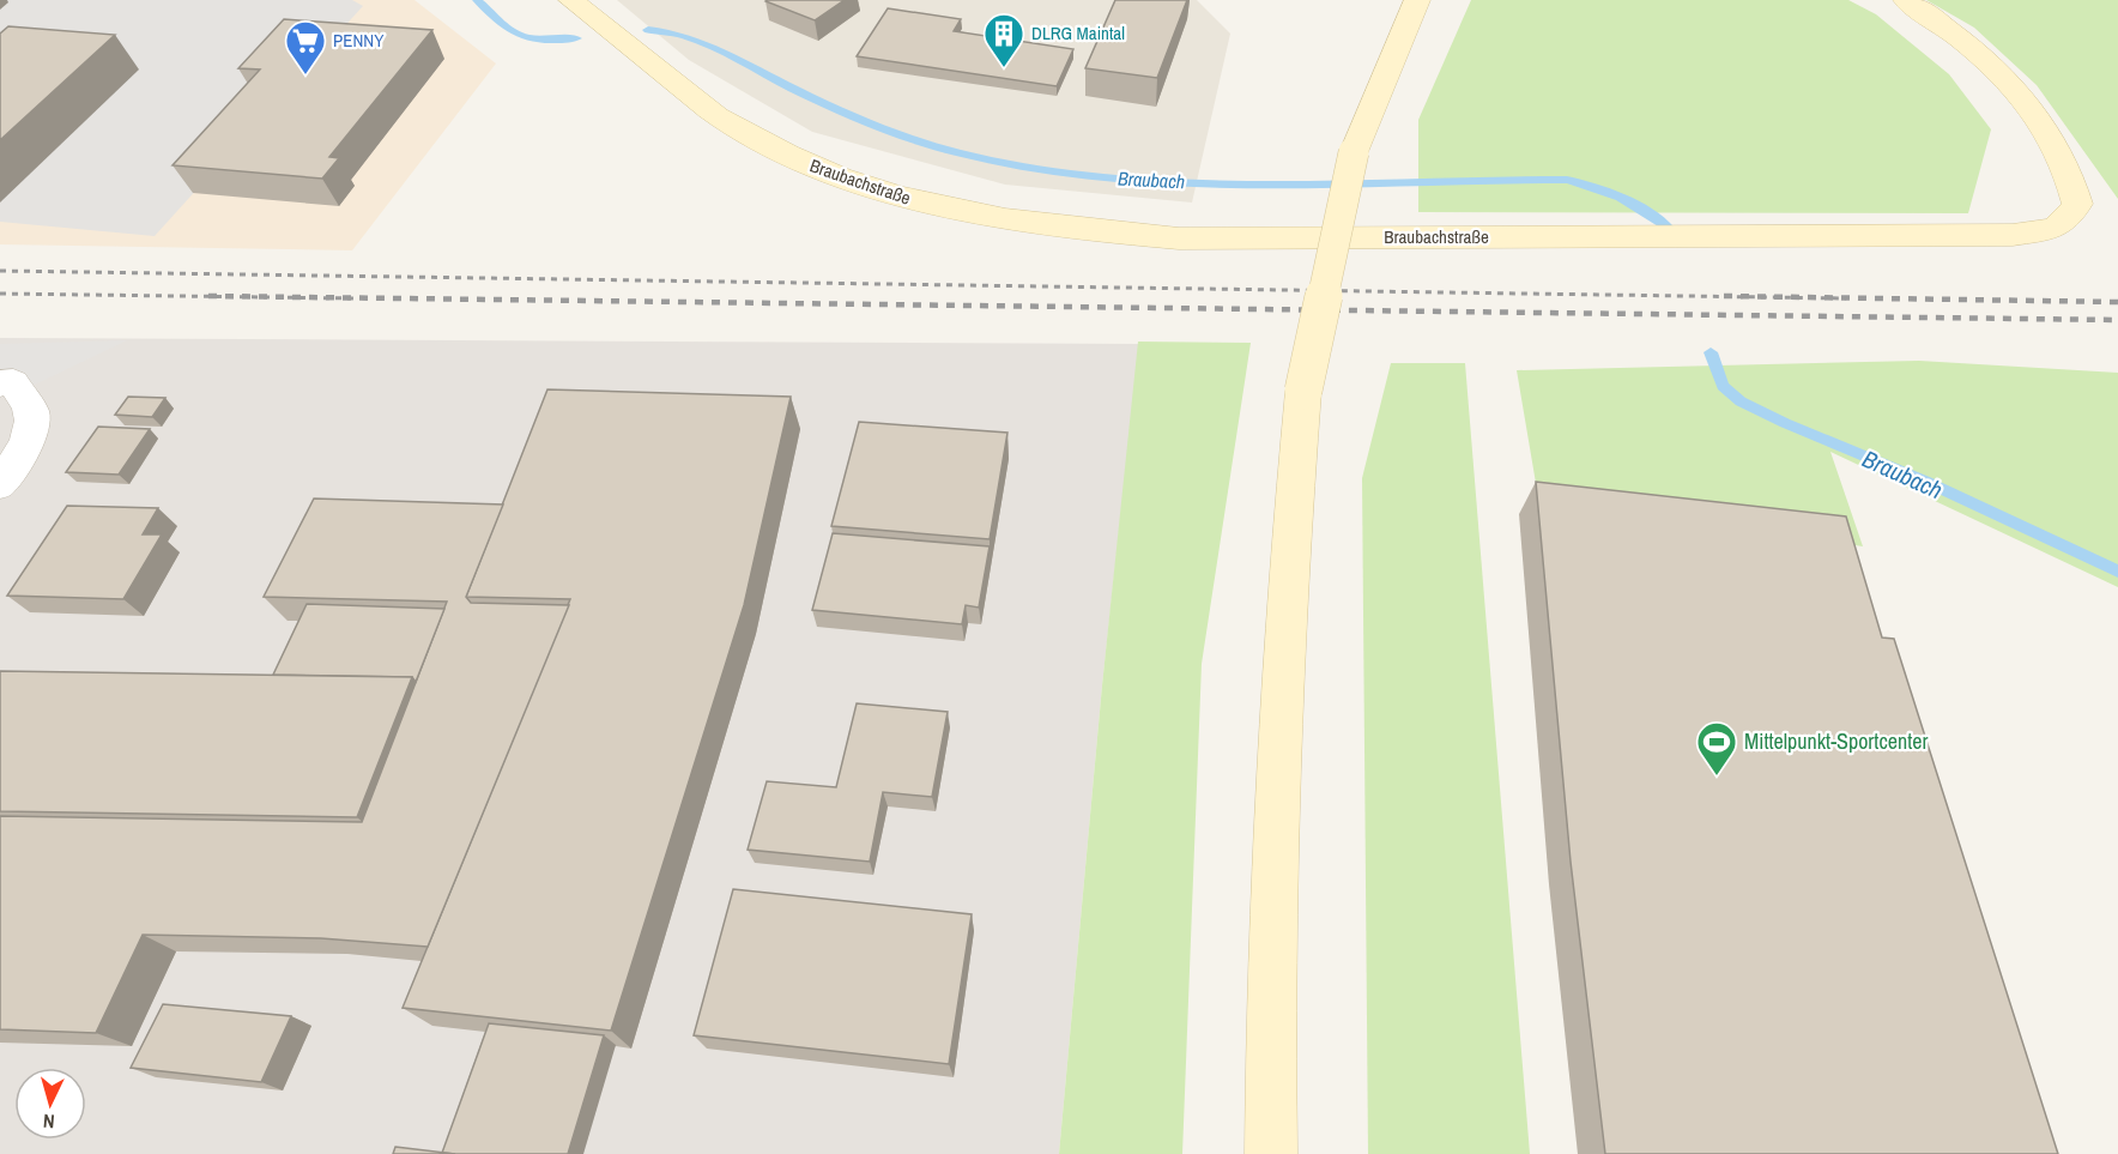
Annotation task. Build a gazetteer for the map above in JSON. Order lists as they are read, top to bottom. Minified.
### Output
{"streets":{"street":["Braubachstraße"]},"water":["Braubach"],"places":{"building":["DLRG Maintal"],"supermarket":["PENNY"],"sports":["Mittelpunkt-Sportcenter"]},"north":"bottom"}
